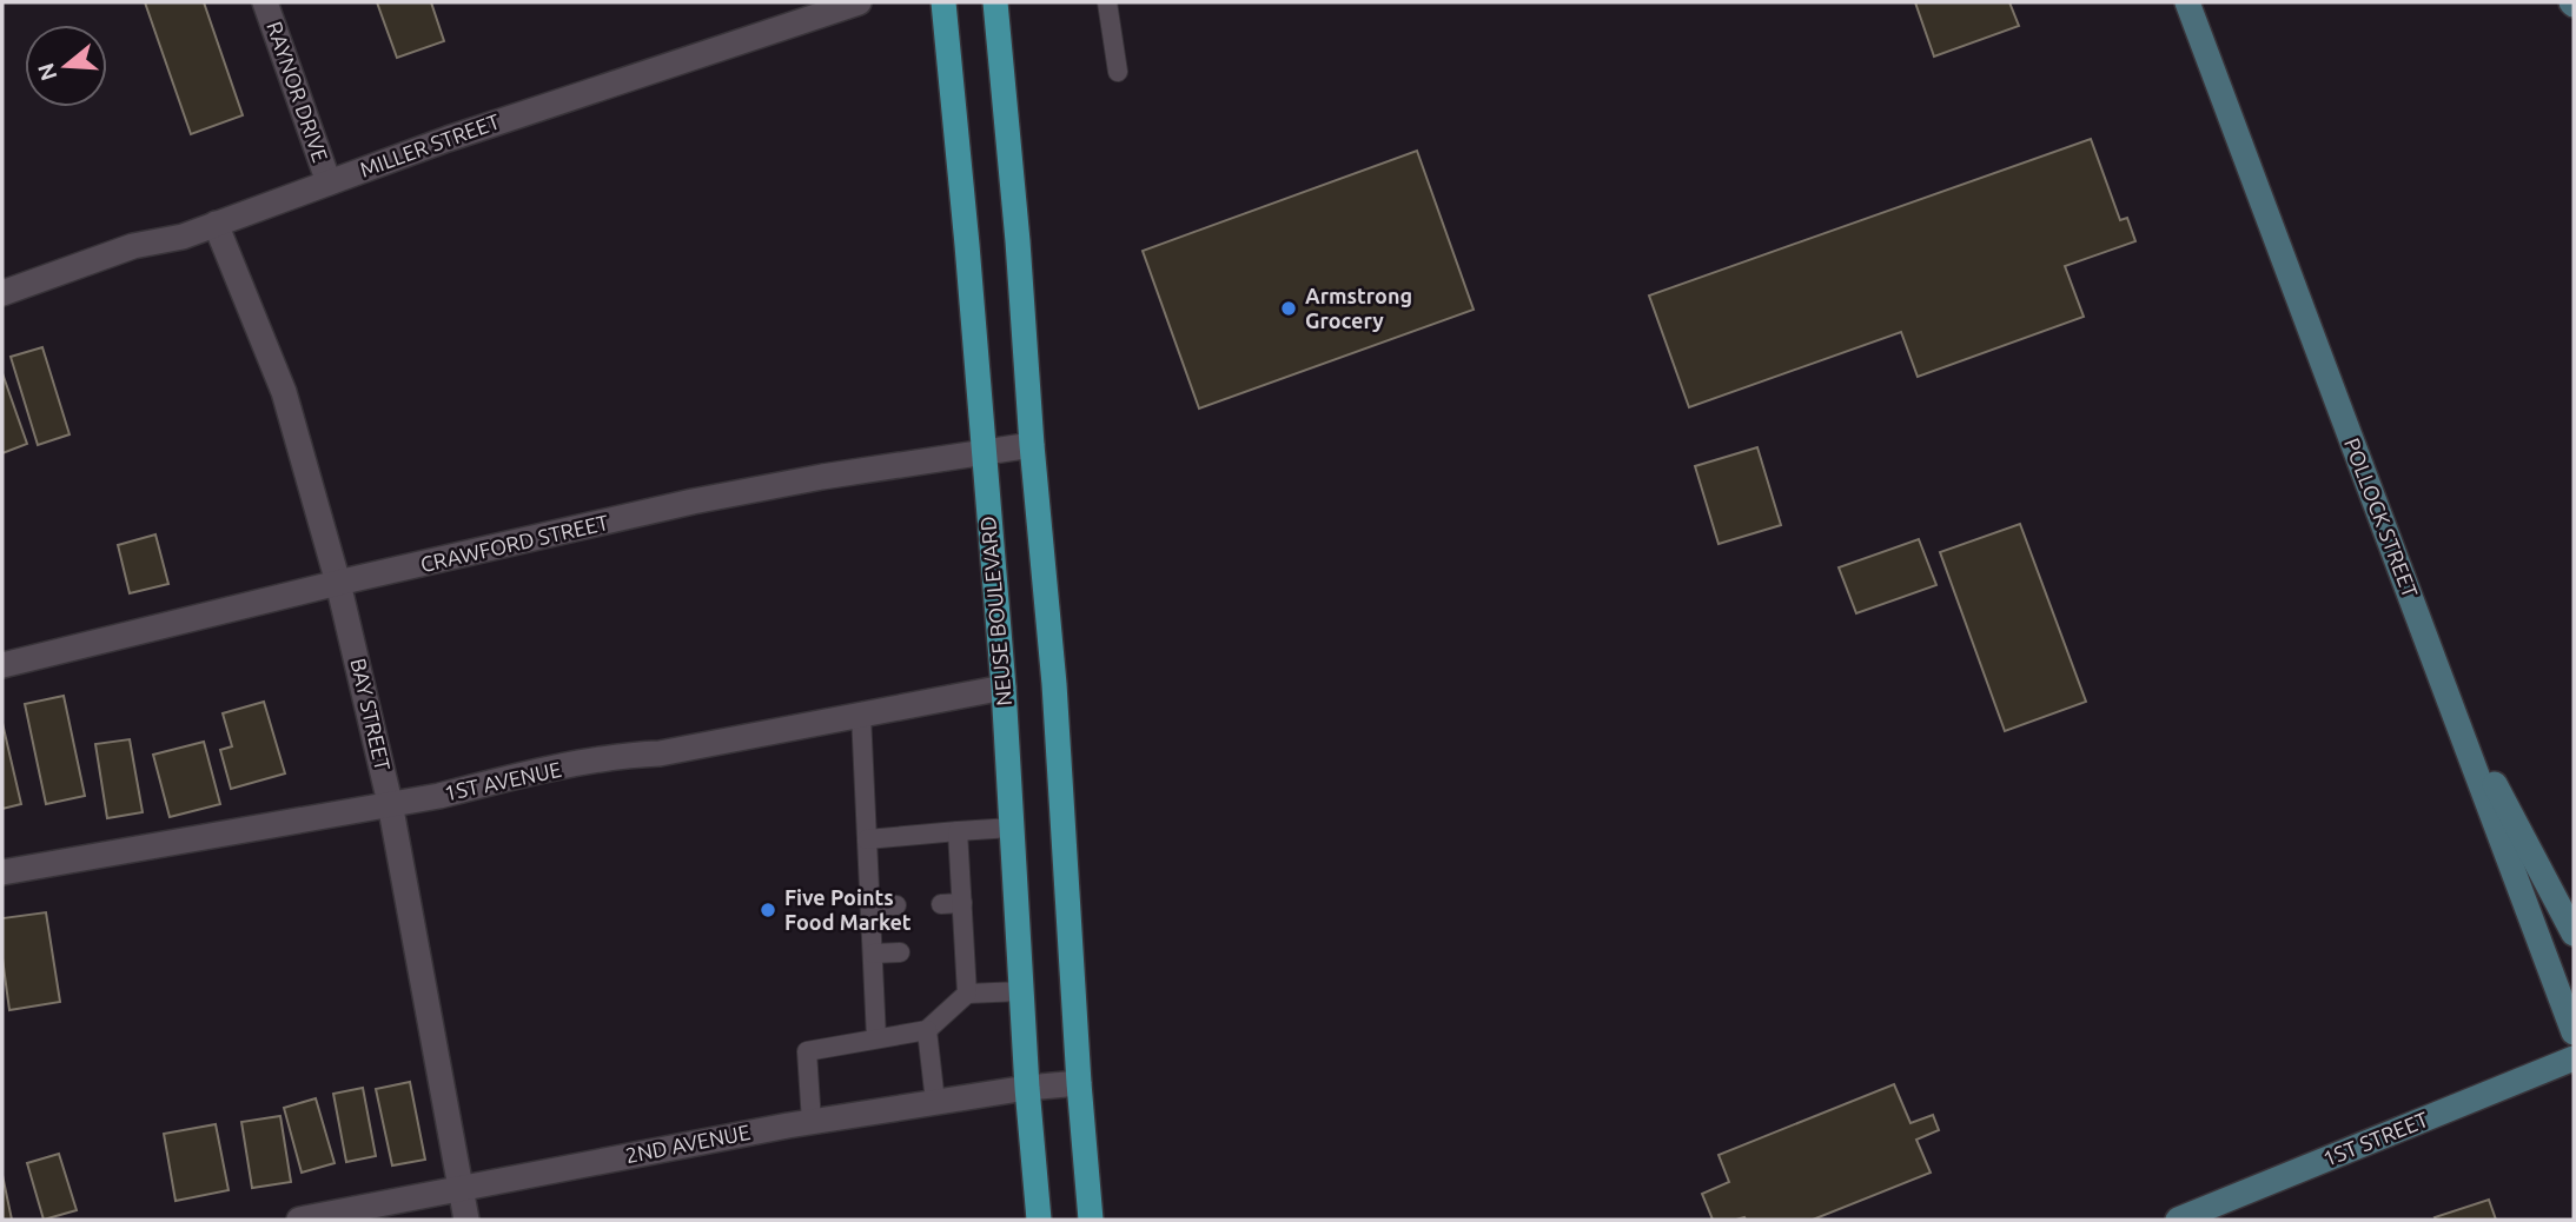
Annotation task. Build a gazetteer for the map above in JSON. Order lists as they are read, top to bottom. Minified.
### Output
{"streets":{"main road":["NEUSE BOULEVARD"],"street":["RAYNOR DRIVE","MILLER STREET","POLLOCK STREET","CRAWFORD STREET","BAY STREET","1ST AVENUE","1ST STREET","2ND AVENUE"]},"crossings":[["RAYNOR DRIVE","MILLER STREET"],["MILLER STREET","BAY STREET"],["CRAWFORD STREET","NEUSE BOULEVARD"],["CRAWFORD STREET","BAY STREET"],["NEUSE BOULEVARD","1ST AVENUE"],["NEUSE BOULEVARD","2ND AVENUE"],["BAY STREET","1ST AVENUE"],["BAY STREET","2ND AVENUE"]],"places":["Armstrong Grocery","Five Points Food Market"],"north":"left"}
